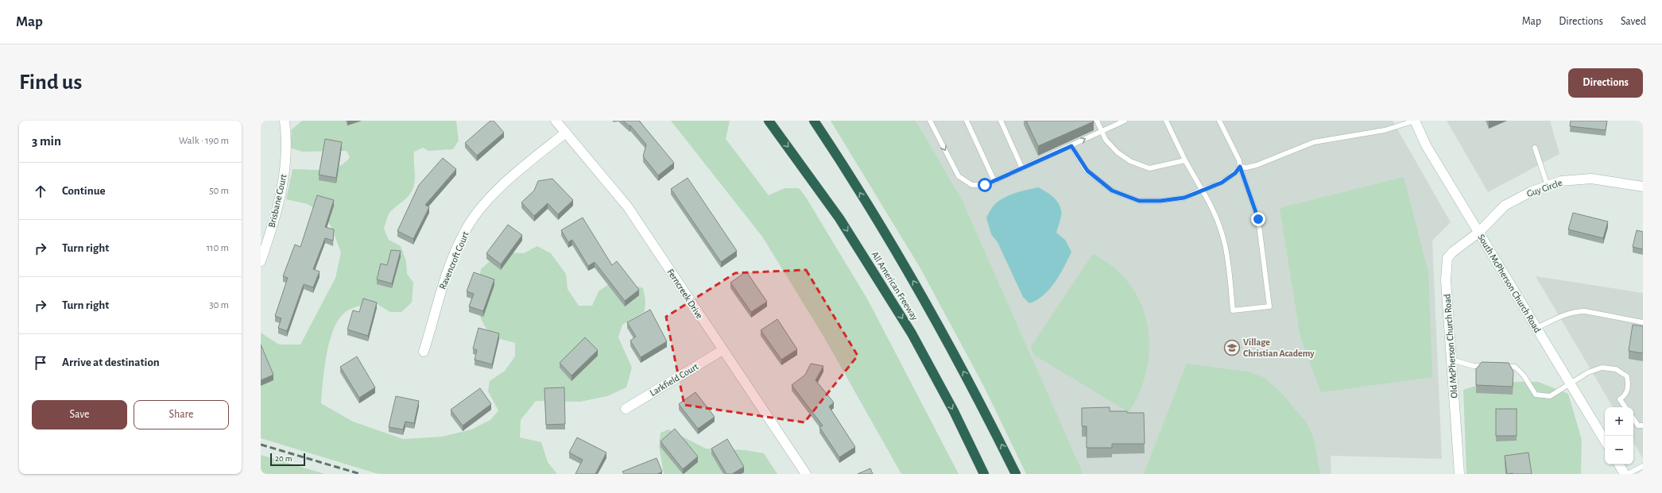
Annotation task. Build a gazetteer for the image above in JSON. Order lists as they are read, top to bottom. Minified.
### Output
{"streets":{"highway":["All American Freeway"],"street":["Guy Circle","Brisbane Court","Ravencroft Court","South McPherson Church Road","Ferncreek Drive","Old McPherson Church Road","Larkfield Court"]},"crossings":[["Guy Circle","South McPherson Church Road"],["Guy Circle","Old McPherson Church Road"],["Ravencroft Court","Ferncreek Drive"],["South McPherson Church Road","Old McPherson Church Road"],["Ferncreek Drive","Larkfield Court"]],"places":{"school or university":["Village Christian Academy"]},"scale_bar":"20 m","page":{"header":"Map","nav":["Map","Directions","Saved"],"buttons":["Directions",["Save","Share"]],"title":"Find us","heading":["3 min","Walk · 190 m"],"list":[["Continue","50 m"],["Turn right","110 m"],["Turn right","30 m"],"Arrive at destination"],"map_buttons":["+","−"],"scale":"20 m"}}
